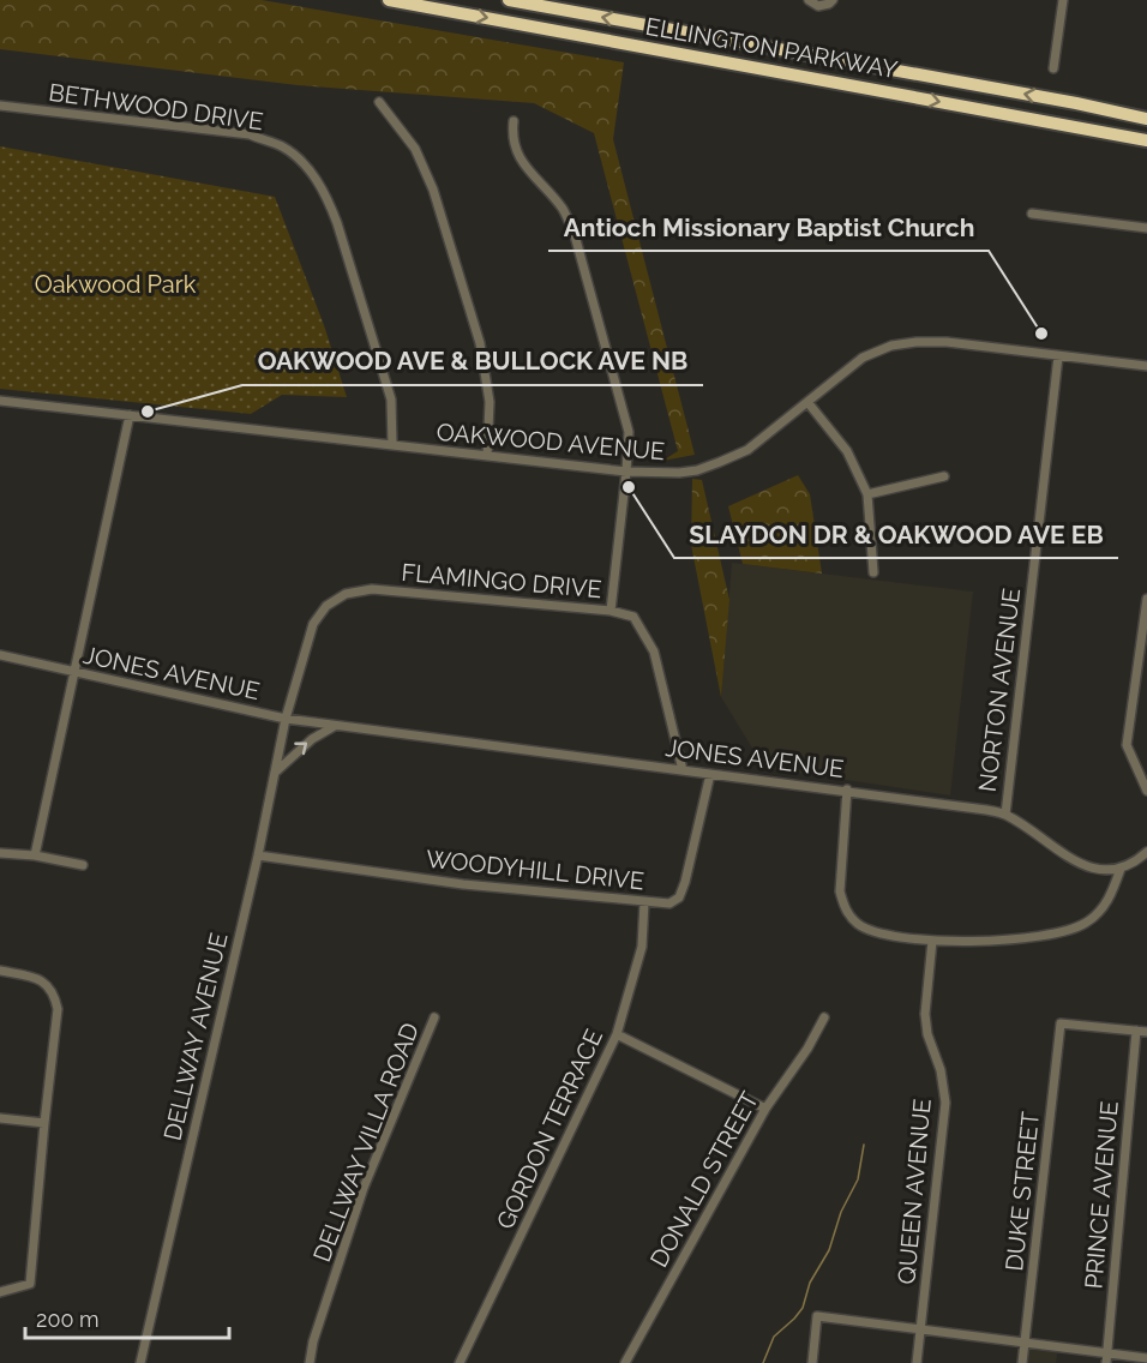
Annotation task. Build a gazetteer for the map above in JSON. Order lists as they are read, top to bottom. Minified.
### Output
{"streets":{"highway":["ELLINGTON PARKWAY"],"street":["BETHWOOD DRIVE","OAKWOOD AVENUE","FLAMINGO DRIVE","JONES AVENUE","NORTON AVENUE","WOODYHILL DRIVE","DELLWAY AVENUE","GORDON TERRACE","DELLWAY VILLA ROAD","DONALD STREET","QUEEN AVENUE","DUKE STREET","PRINCE AVENUE"]},"crossings":[["BETHWOOD DRIVE","OAKWOOD AVENUE"],["OAKWOOD AVENUE","NORTON AVENUE"],["FLAMINGO DRIVE","JONES AVENUE"],["FLAMINGO DRIVE","DELLWAY AVENUE"],["JONES AVENUE","NORTON AVENUE"],["JONES AVENUE","WOODYHILL DRIVE"],["JONES AVENUE","DELLWAY AVENUE"],["WOODYHILL DRIVE","DELLWAY AVENUE"],["WOODYHILL DRIVE","GORDON TERRACE"],["DUKE STREET","PRINCE AVENUE"]],"parks":["Oakwood Park"],"places":["Antioch Missionary Baptist Church","OAKWOOD AVE & BULLOCK AVE NB","SLAYDON DR & OAKWOOD AVE EB"],"scale_bar":"200 m"}
